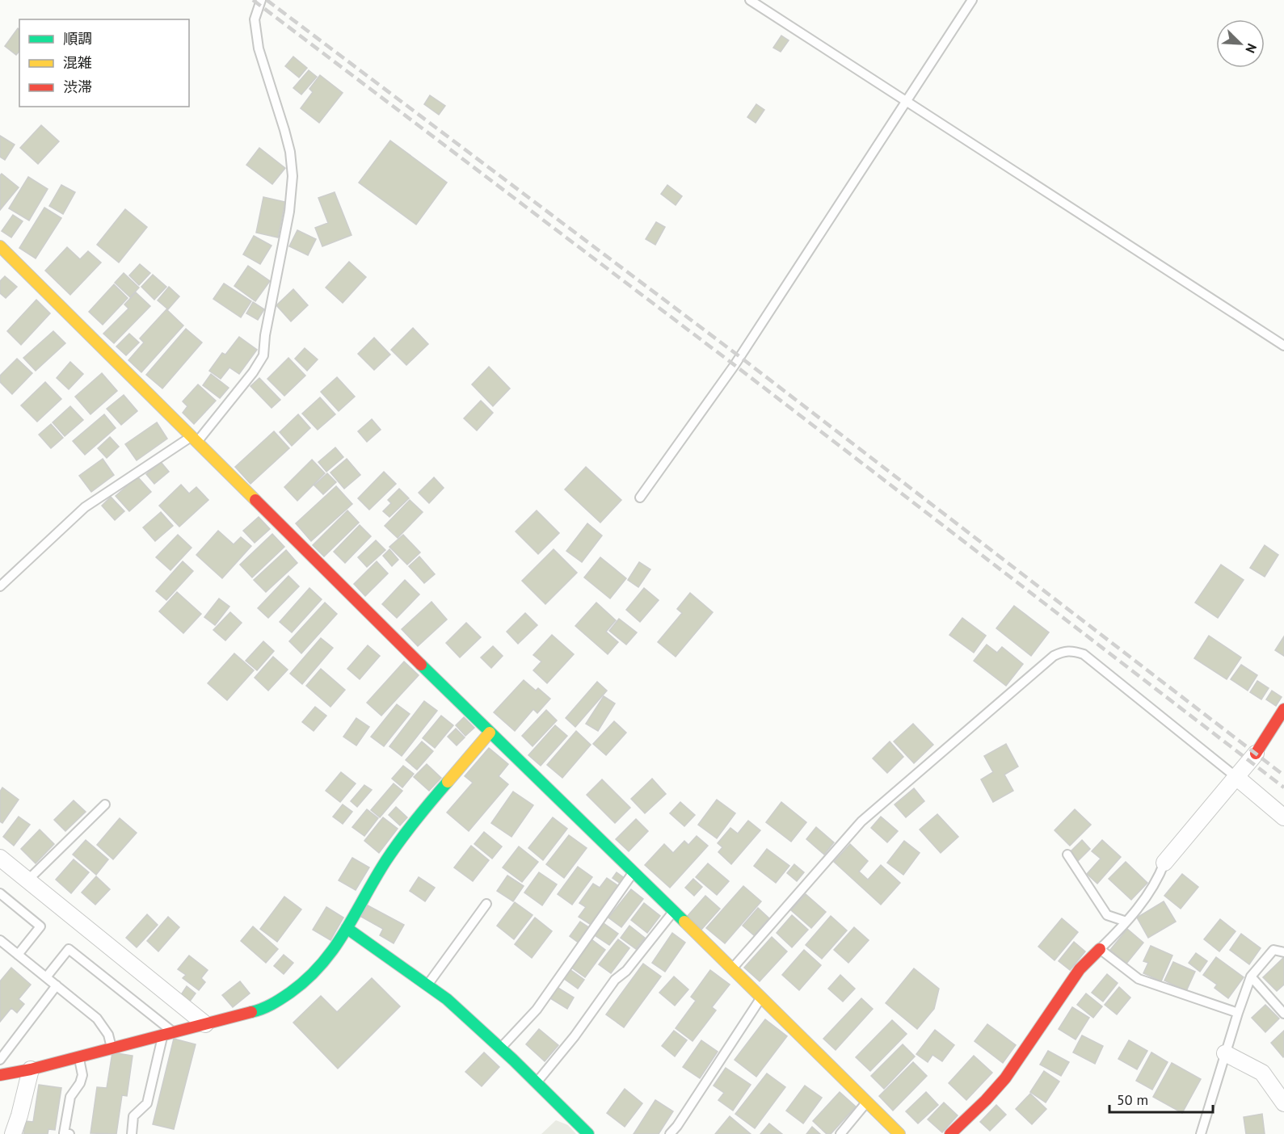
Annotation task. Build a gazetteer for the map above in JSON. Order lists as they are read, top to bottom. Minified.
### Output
{"legend":["順調","混雑","渋滞"],"scale_bar":"50 m","north":"bottom right"}
